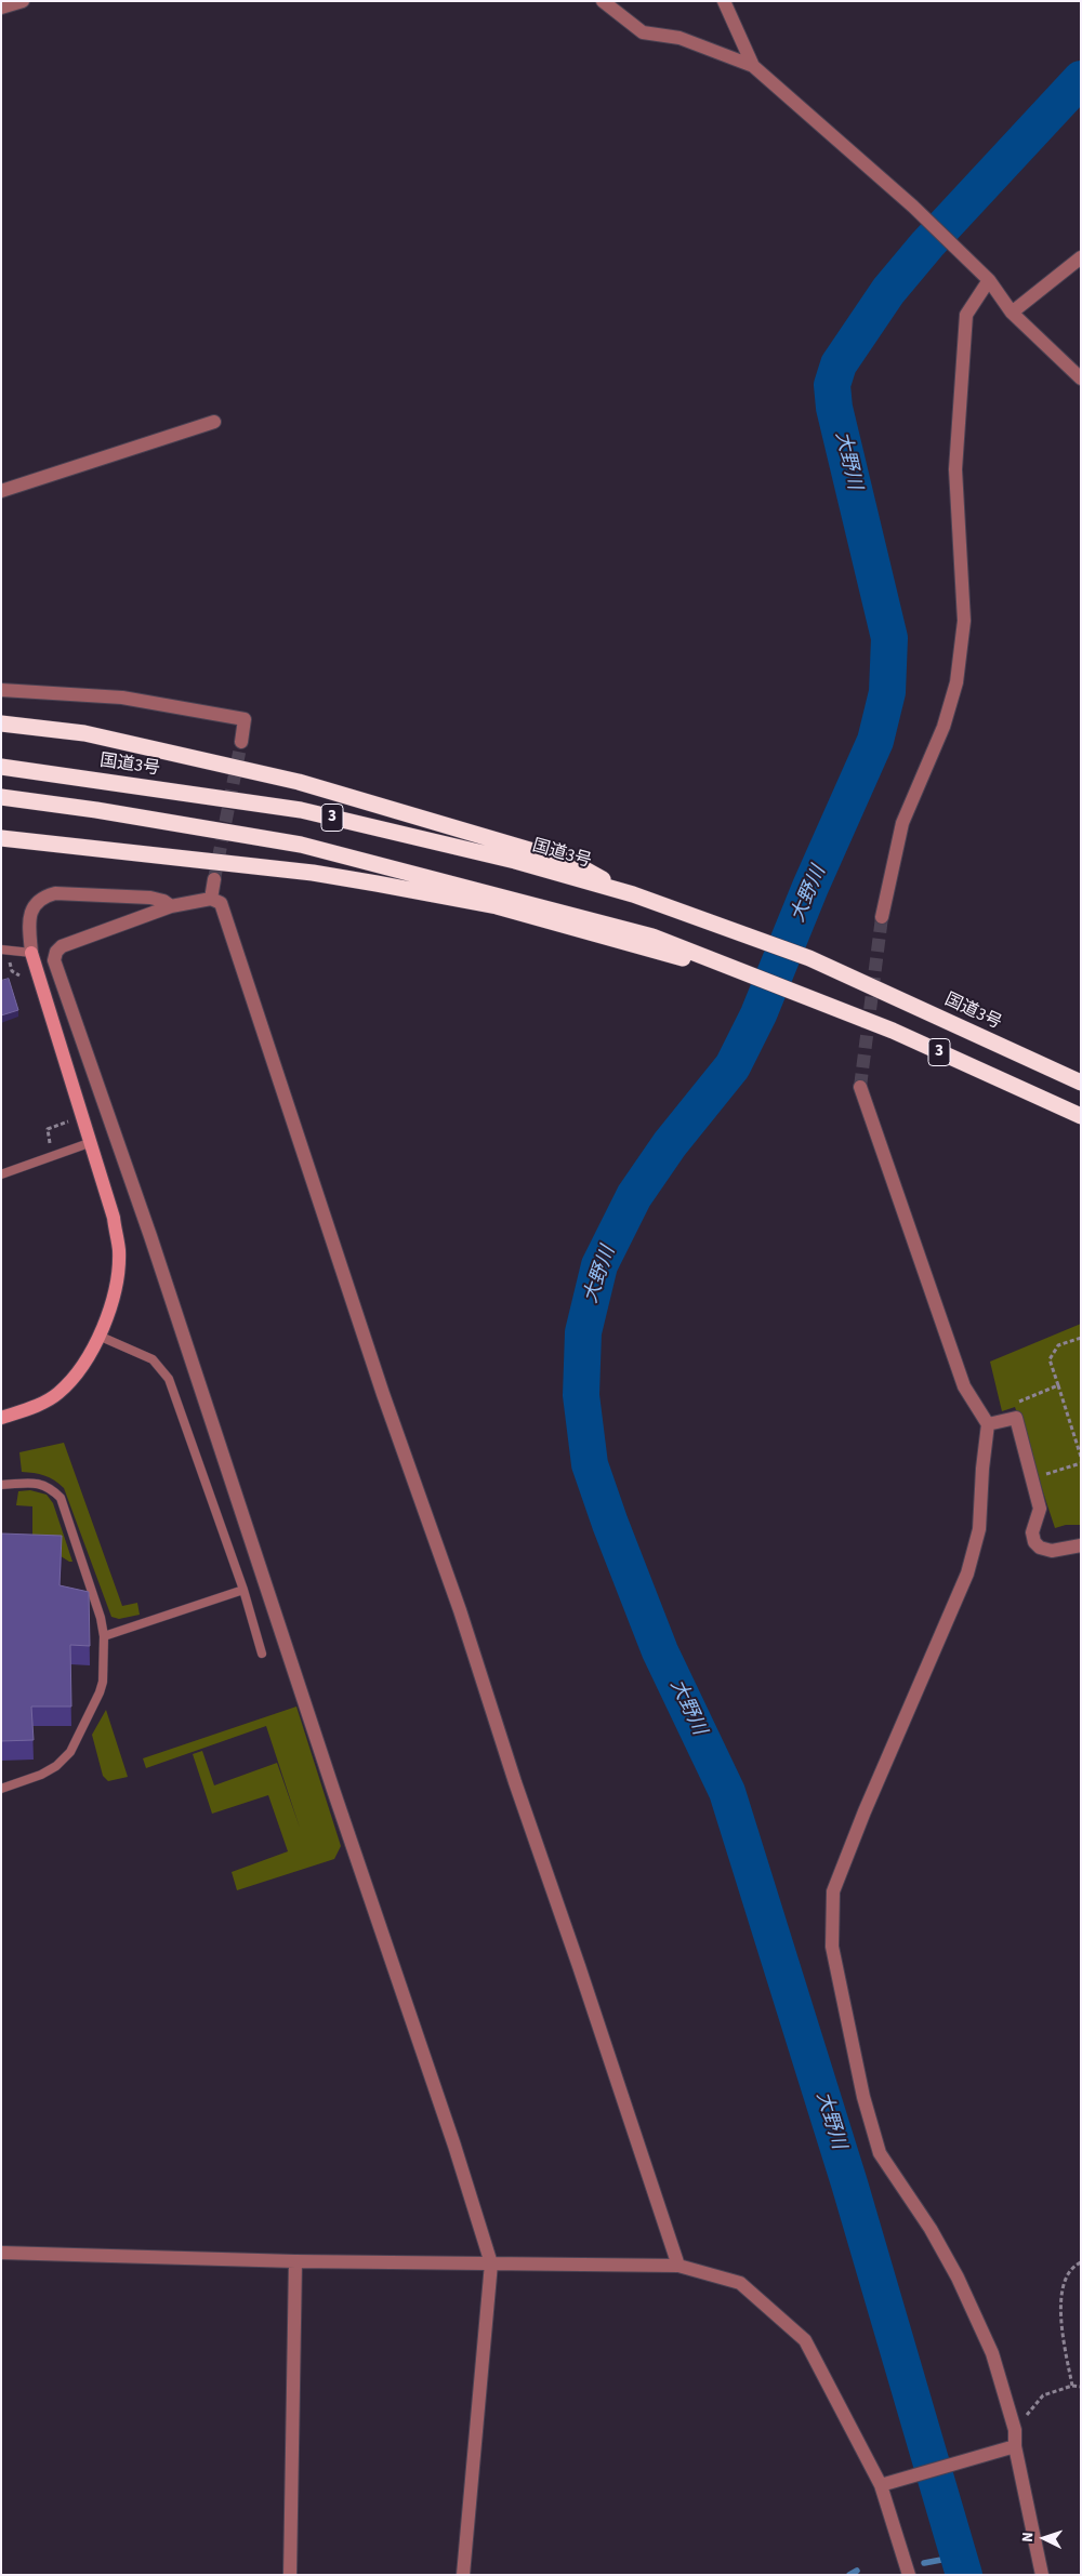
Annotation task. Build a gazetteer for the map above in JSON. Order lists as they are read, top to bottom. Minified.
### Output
{"streets":{"highway":["国道3号","3"]},"water":["大野川"],"north":"left"}
